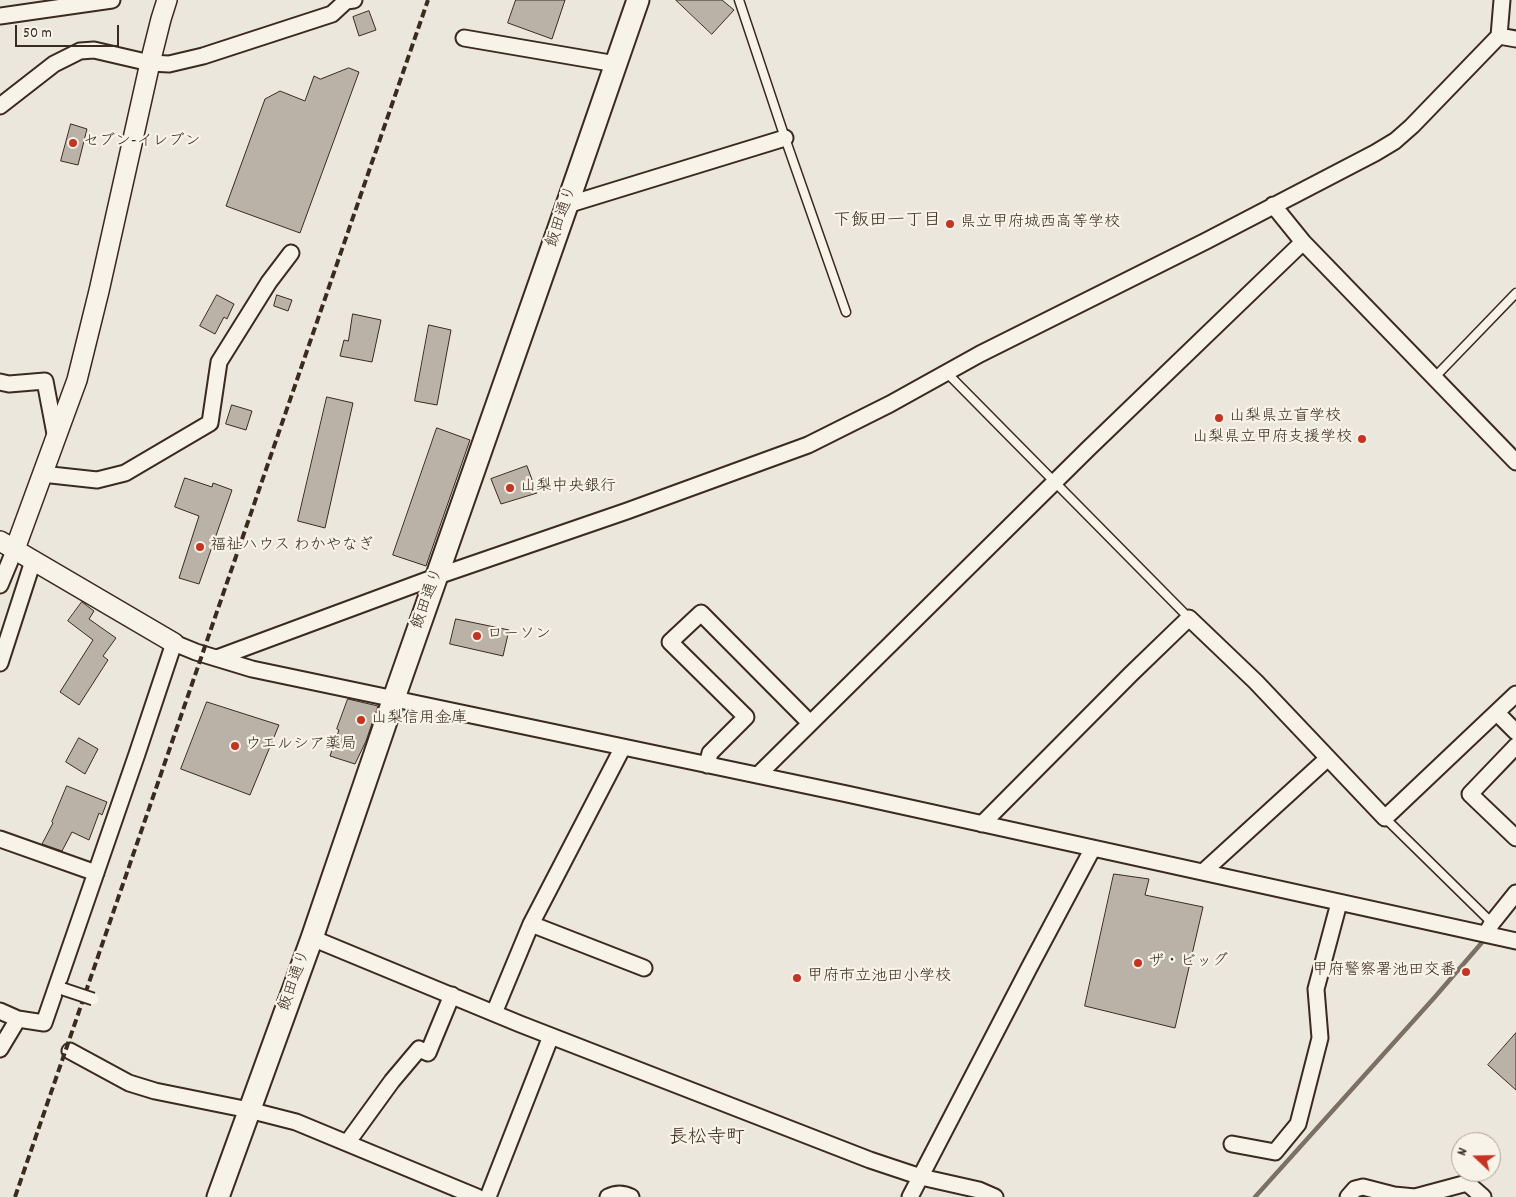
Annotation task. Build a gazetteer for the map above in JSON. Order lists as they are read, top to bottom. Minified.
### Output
{"streets":{"main road":["飯田通り"]},"districts":["下飯田一丁目","長松寺町"],"places":["セブン-イレブン","県立甲府城西高等学校","山梨県立盲学校","山梨県立甲府支援学校","山梨中央銀行","福祉ハウス わかやなぎ","ローソン","山梨信用金庫","ウエルシア薬局","ザ・ビッグ","甲府警察署池田交番","甲府市立池田小学校"],"scale_bar":"50 m","north":"left"}
